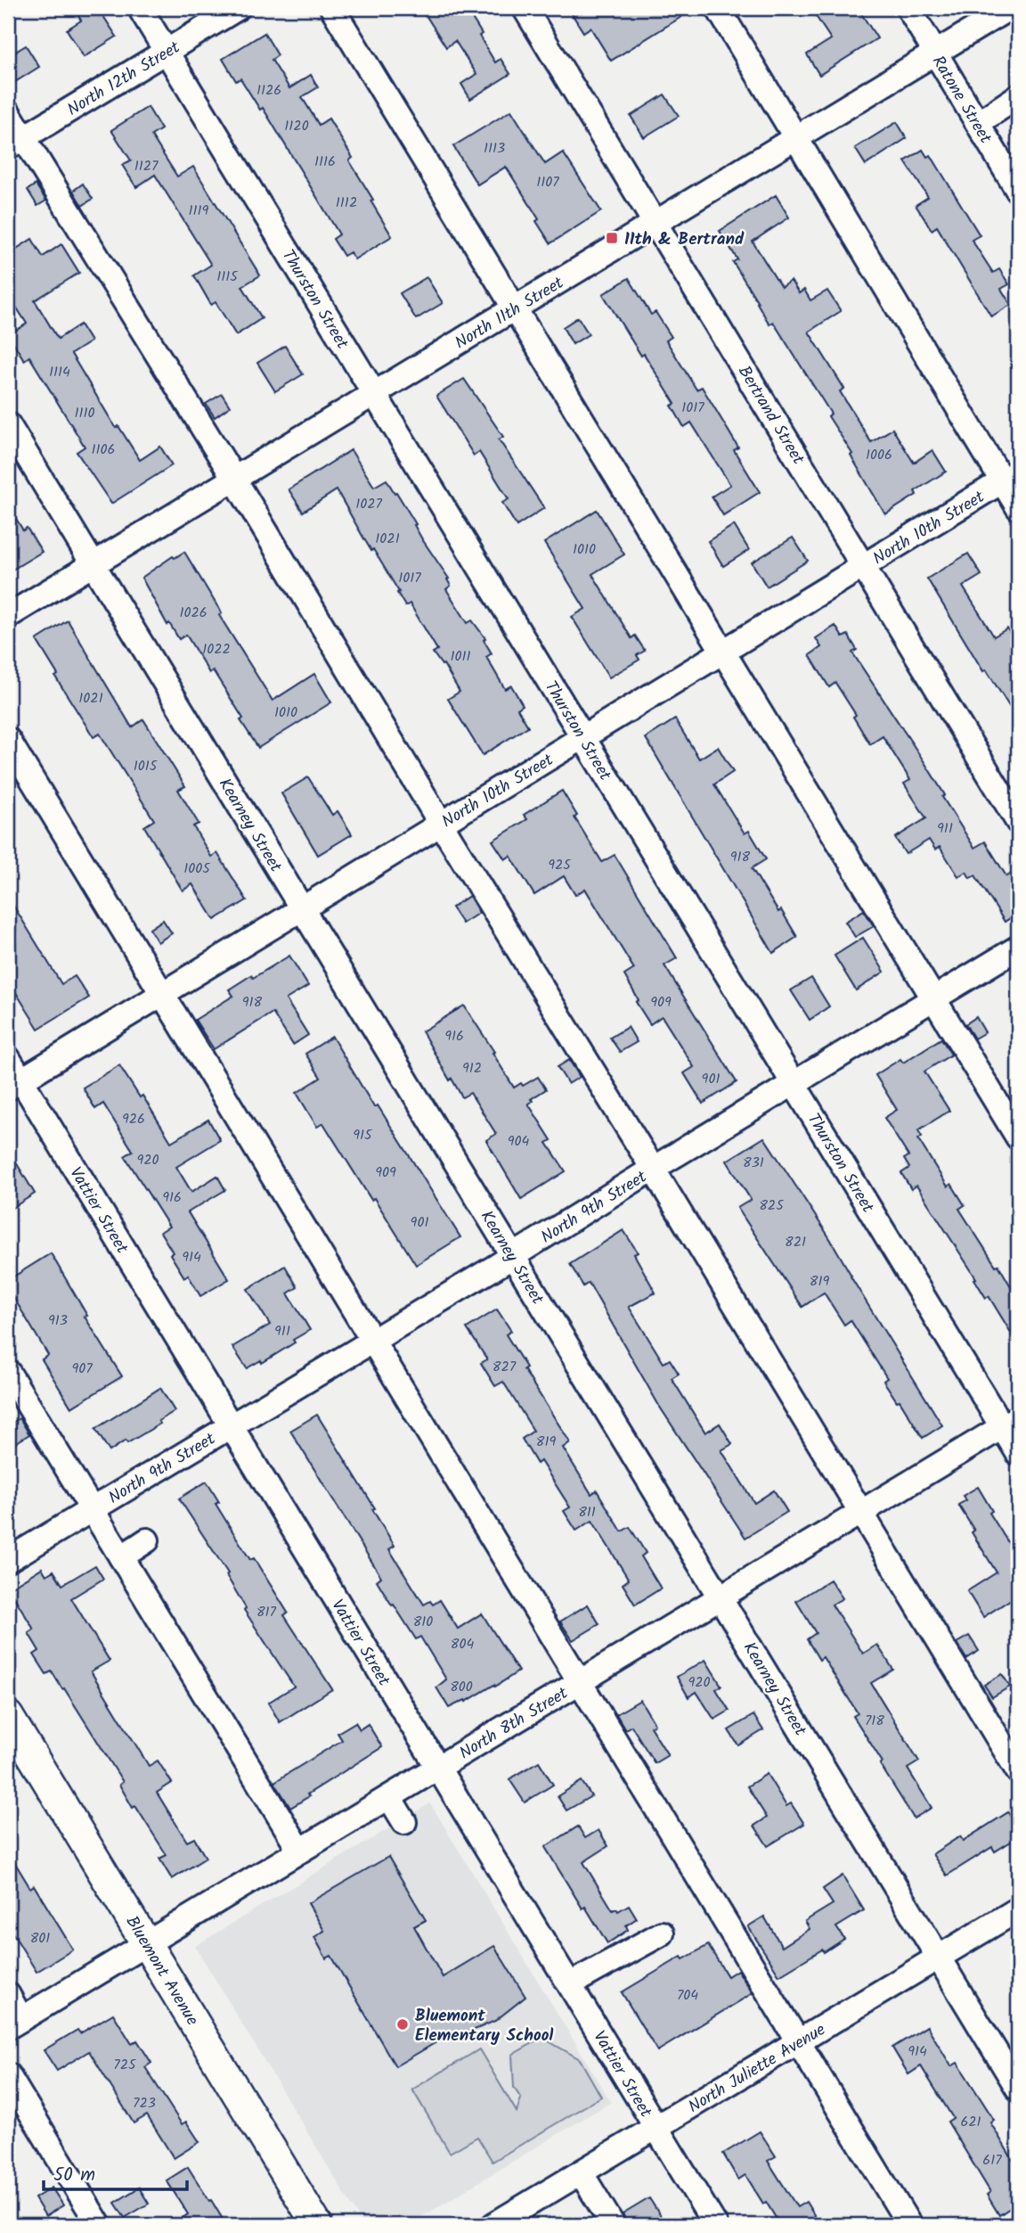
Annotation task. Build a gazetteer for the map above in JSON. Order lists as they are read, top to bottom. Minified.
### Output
{"streets":{"main road":["Bluemont Avenue"],"street":["North 12th Street","Ratone Street","Thurston Street","North 11th Street","Bertrand Street","North 10th Street","Kearney Street","North 9th Street","Vattier Street","North 8th Street","North Juliette Avenue"]},"crossings":[["North 12th Street","Thurston Street"],["Ratone Street","North 11th Street"],["Thurston Street","North 11th Street"],["Thurston Street","North 10th Street"],["Thurston Street","North 9th Street"],["Thurston Street","North 8th Street"],["North 11th Street","Bertrand Street"],["North 11th Street","Kearney Street"],["Bertrand Street","North 10th Street"],["North 10th Street","Kearney Street"],["North 10th Street","Vattier Street"],["Kearney Street","North 9th Street"],["Kearney Street","North 8th Street"],["Kearney Street","North Juliette Avenue"],["North 9th Street","Vattier Street"],["Vattier Street","North 8th Street"],["Vattier Street","North Juliette Avenue"],["North 8th Street","Bluemont Avenue"]],"places":{"transit":["11th & Bertrand"],"other":["Bluemont Elementary School"]},"house_numbers":["1126","1120","1113","1116","1127","1107","1112","1119","1115","1114","1017","1110","1106","1006","1027","1021","1010","1017","1026","1022","1011","1021","1010","1015","911","918","925","1005","918","909","916","912","901","926","915","904","920","831","909","916","825","901","821","914","819","913","911","827","907","819","811","817","810","804","920","800","718","801","704","914","725","723","621","617"],"scale_bar":"50 m"}
